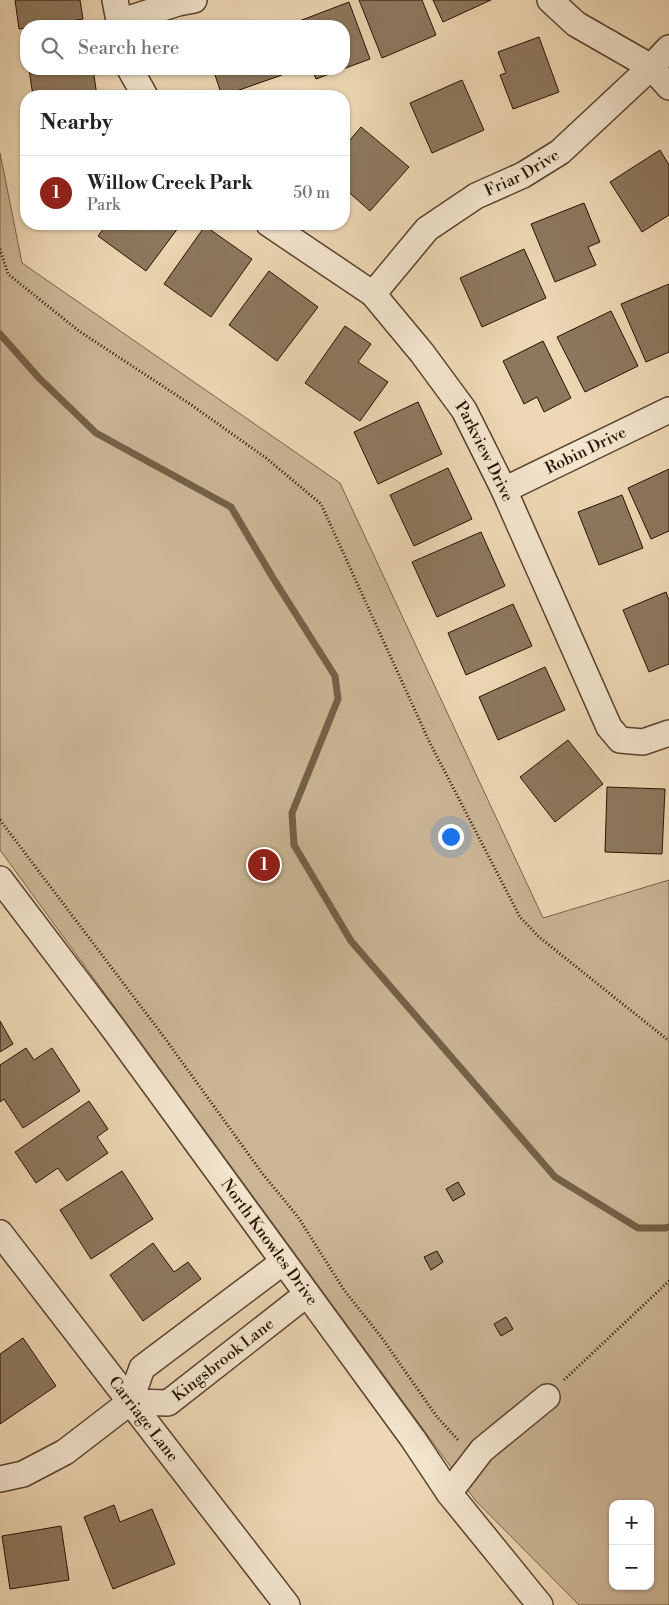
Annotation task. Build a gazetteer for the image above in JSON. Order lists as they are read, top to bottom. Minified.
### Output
{"streets":{"street":["Friar Drive","Robin Drive","Parkview Drive","North Knowles Drive","Kingsbrook Lane","Carriage Lane"]},"crossings":[["Friar Drive","Parkview Drive"],["Robin Drive","Parkview Drive"],["North Knowles Drive","Kingsbrook Lane"],["Kingsbrook Lane","Carriage Lane"]],"page":{"search":"Search here","heading":"Nearby","list":[{"mark":"1","name":"Willow Creek Park","note":"Park","value":"50 m"}],"pins":"1","map_buttons":["+","−"]}}
